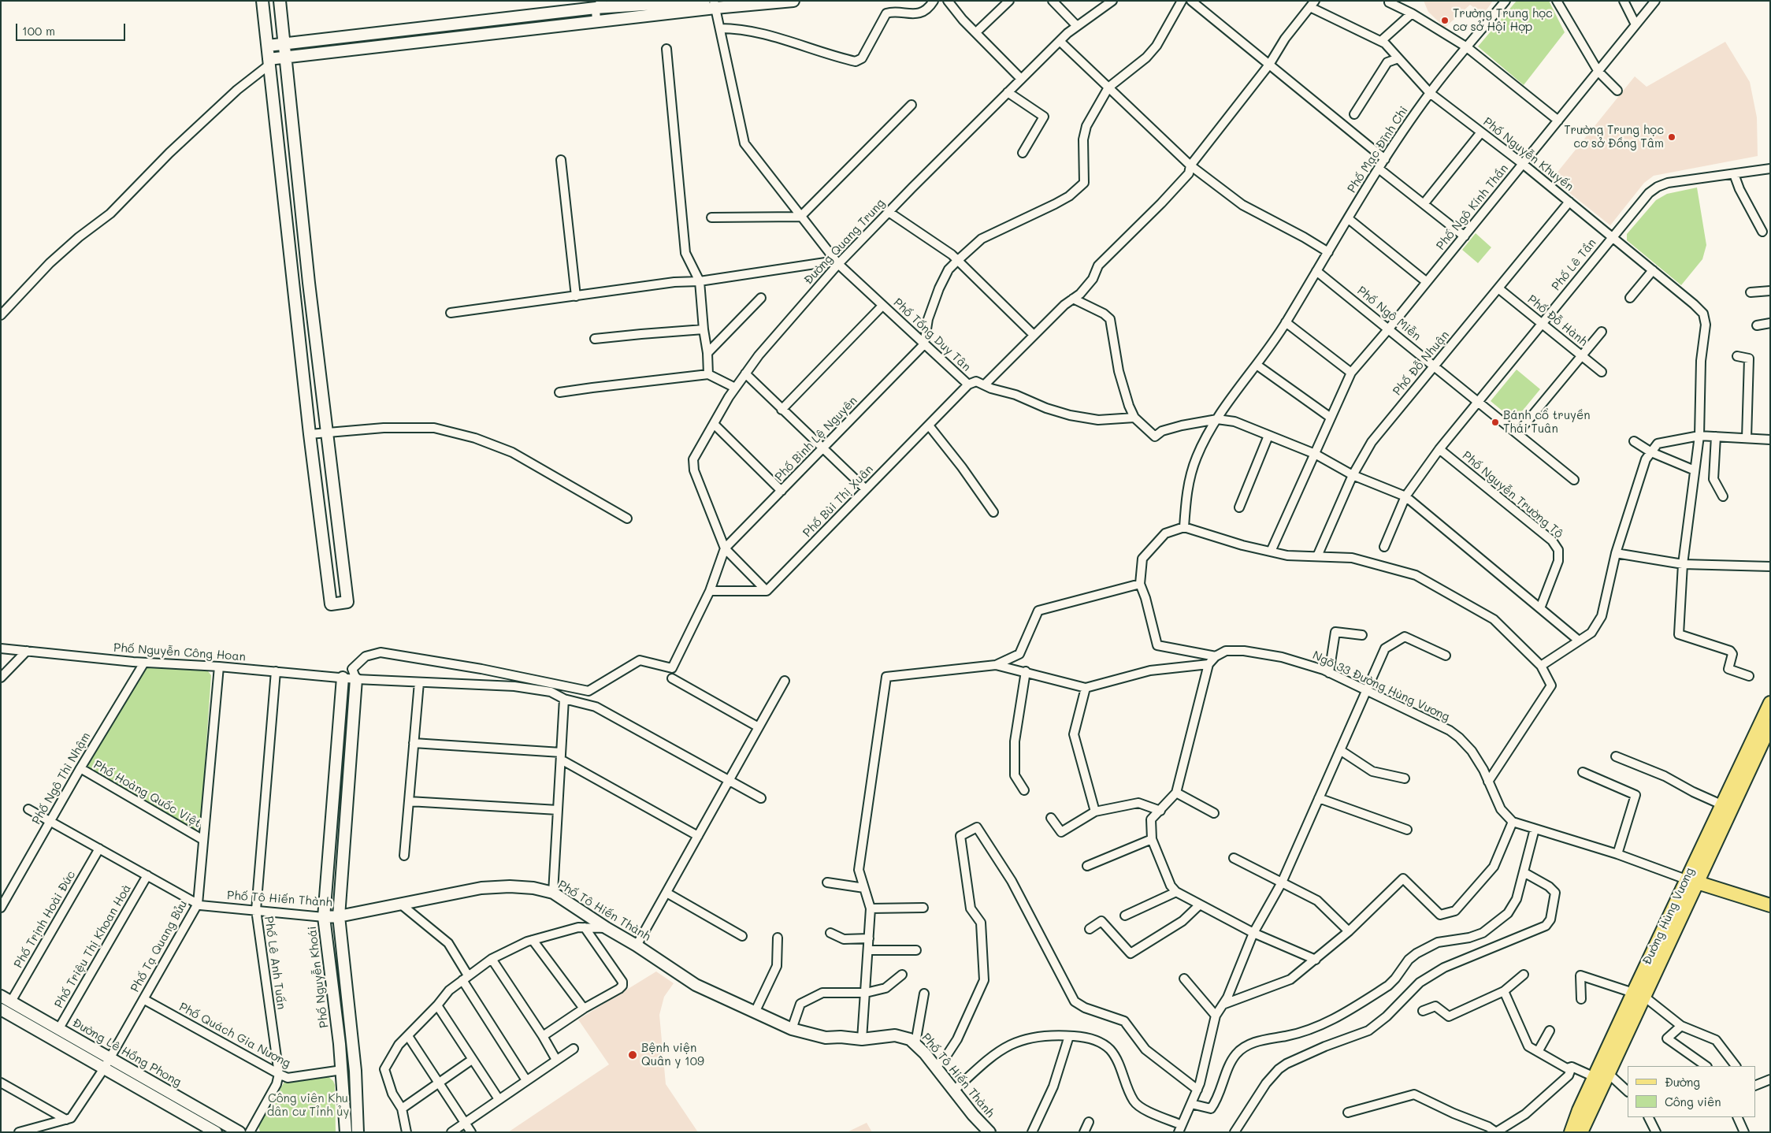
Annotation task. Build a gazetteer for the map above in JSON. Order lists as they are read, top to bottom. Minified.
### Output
{"streets":{"main road":["Đường Hùng Vương"],"street":["Phố Mạc Đĩnh Chi","Phố Nguyễn Khuyến","Phố Ngô Kính Thần","Đường Quang Trung","Phố Lê Tần","Phố Ngô Miễn","Phố Đỗ Hành","Phố Tống Duy Tân","Phố Đỗ Nhuận","Phố Bình Lệ Nguyên","Phố Nguyễn Trường Tộ","Phố Bùi Thị Xuân","Phố Nguyễn Công Hoan","Ngõ 33 Đường Hùng Vương","Phố Ngô Thì Nhậm","Phố Hoàng Quốc Việt","Phố Tô Hiến Thành","Phố Trịnh Hoài Đức","Phố Triệu Thị Khoan Hoà","Phố Tạ Quang Bửu","Phố Lê Anh Tuấn","Phố Nguyễn Khoái","Phố Quách Gia Nương","Đường Lê Hồng Phong"]},"crossings":[["Phố Mạc Đĩnh Chi","Phố Nguyễn Khuyến"],["Phố Mạc Đĩnh Chi","Phố Ngô Miễn"],["Phố Nguyễn Khuyến","Phố Ngô Kính Thần"],["Phố Nguyễn Khuyến","Phố Lê Tần"],["Phố Nguyễn Khuyến","Phố Đỗ Nhuận"],["Phố Ngô Kính Thần","Phố Ngô Miễn"],["Đường Quang Trung","Phố Tống Duy Tân"],["Đường Quang Trung","Phố Bình Lệ Nguyên"],["Phố Lê Tần","Phố Ngô Miễn"],["Phố Lê Tần","Phố Đỗ Hành"],["Phố Lê Tần","Phố Nguyễn Trường Tộ"],["Phố Ngô Miễn","Phố Đỗ Nhuận"],["Phố Đỗ Hành","Phố Đỗ Nhuận"],["Phố Tống Duy Tân","Phố Bình Lệ Nguyên"],["Phố Tống Duy Tân","Phố Bùi Thị Xuân"],["Phố Nguyễn Công Hoan","Phố Ngô Thì Nhậm"],["Phố Nguyễn Công Hoan","Phố Tạ Quang Bửu"],["Phố Nguyễn Công Hoan","Phố Lê Anh Tuấn"],["Phố Nguyễn Công Hoan","Phố Nguyễn Khoái"],["Phố Ngô Thì Nhậm","Phố Hoàng Quốc Việt"],["Phố Ngô Thì Nhậm","Phố Tô Hiến Thành"],["Phố Hoàng Quốc Việt","Phố Tạ Quang Bửu"],["Phố Tô Hiến Thành","Phố Trịnh Hoài Đức"],["Phố Tô Hiến Thành","Phố Triệu Thị Khoan Hoà"],["Phố Tô Hiến Thành","Phố Tạ Quang Bửu"],["Phố Tô Hiến Thành","Phố Lê Anh Tuấn"],["Phố Tô Hiến Thành","Phố Nguyễn Khoái"],["Phố Trịnh Hoài Đức","Đường Lê Hồng Phong"],["Phố Triệu Thị Khoan Hoà","Đường Lê Hồng Phong"],["Phố Tạ Quang Bửu","Phố Quách Gia Nương"],["Phố Tạ Quang Bửu","Đường Lê Hồng Phong"],["Phố Lê Anh Tuấn","Phố Quách Gia Nương"],["Phố Nguyễn Khoái","Phố Quách Gia Nương"]],"parks":["Công viên Khu dân cư Tỉnh ủy"],"places":["Trường Trung học cơ sở Hội Hợp","Trường Trung học cơ sở Đồng Tâm","Bánh cổ truyền Thái Tuân","Bệnh viện Quân y 109"],"legend":["Đường","Công viên"],"scale_bar":"100 m"}
